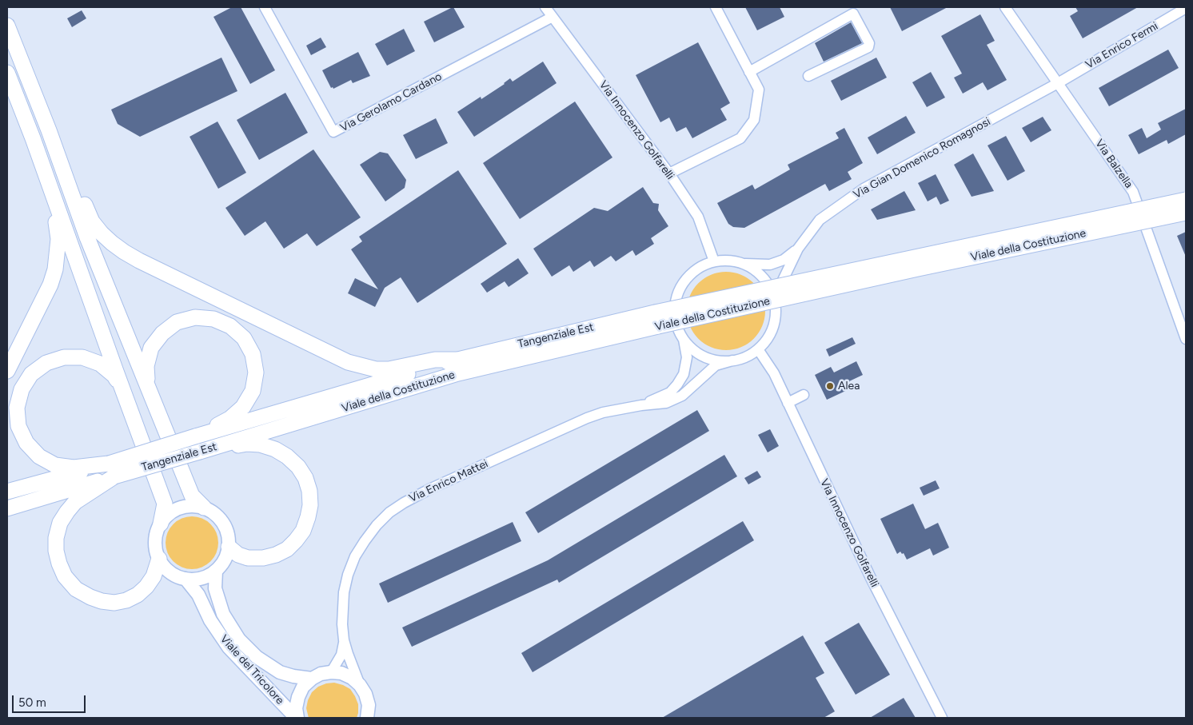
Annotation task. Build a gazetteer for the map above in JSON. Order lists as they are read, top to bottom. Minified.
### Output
{"streets":{"highway":["Viale della Costituzione","Tangenziale Est"],"main road":["Viale del Tricolore"],"street":["Via Enrico Fermi","Via Gerolamo Cardano","Via Innocenzo Golfarelli","Via Gian Domenico Romagnosi","Via Balzella","Via Enrico Mattei"]},"crossings":[["Via Enrico Fermi","Via Gian Domenico Romagnosi"],["Via Enrico Fermi","Via Balzella"],["Via Gerolamo Cardano","Via Innocenzo Golfarelli"],["Via Innocenzo Golfarelli","Via Gian Domenico Romagnosi"],["Via Innocenzo Golfarelli","Via Enrico Mattei"],["Via Gian Domenico Romagnosi","Via Balzella"],["Via Gian Domenico Romagnosi","Via Enrico Mattei"],["Viale della Costituzione","Tangenziale Est"]],"places":["Alea"],"scale_bar":"50 m"}
